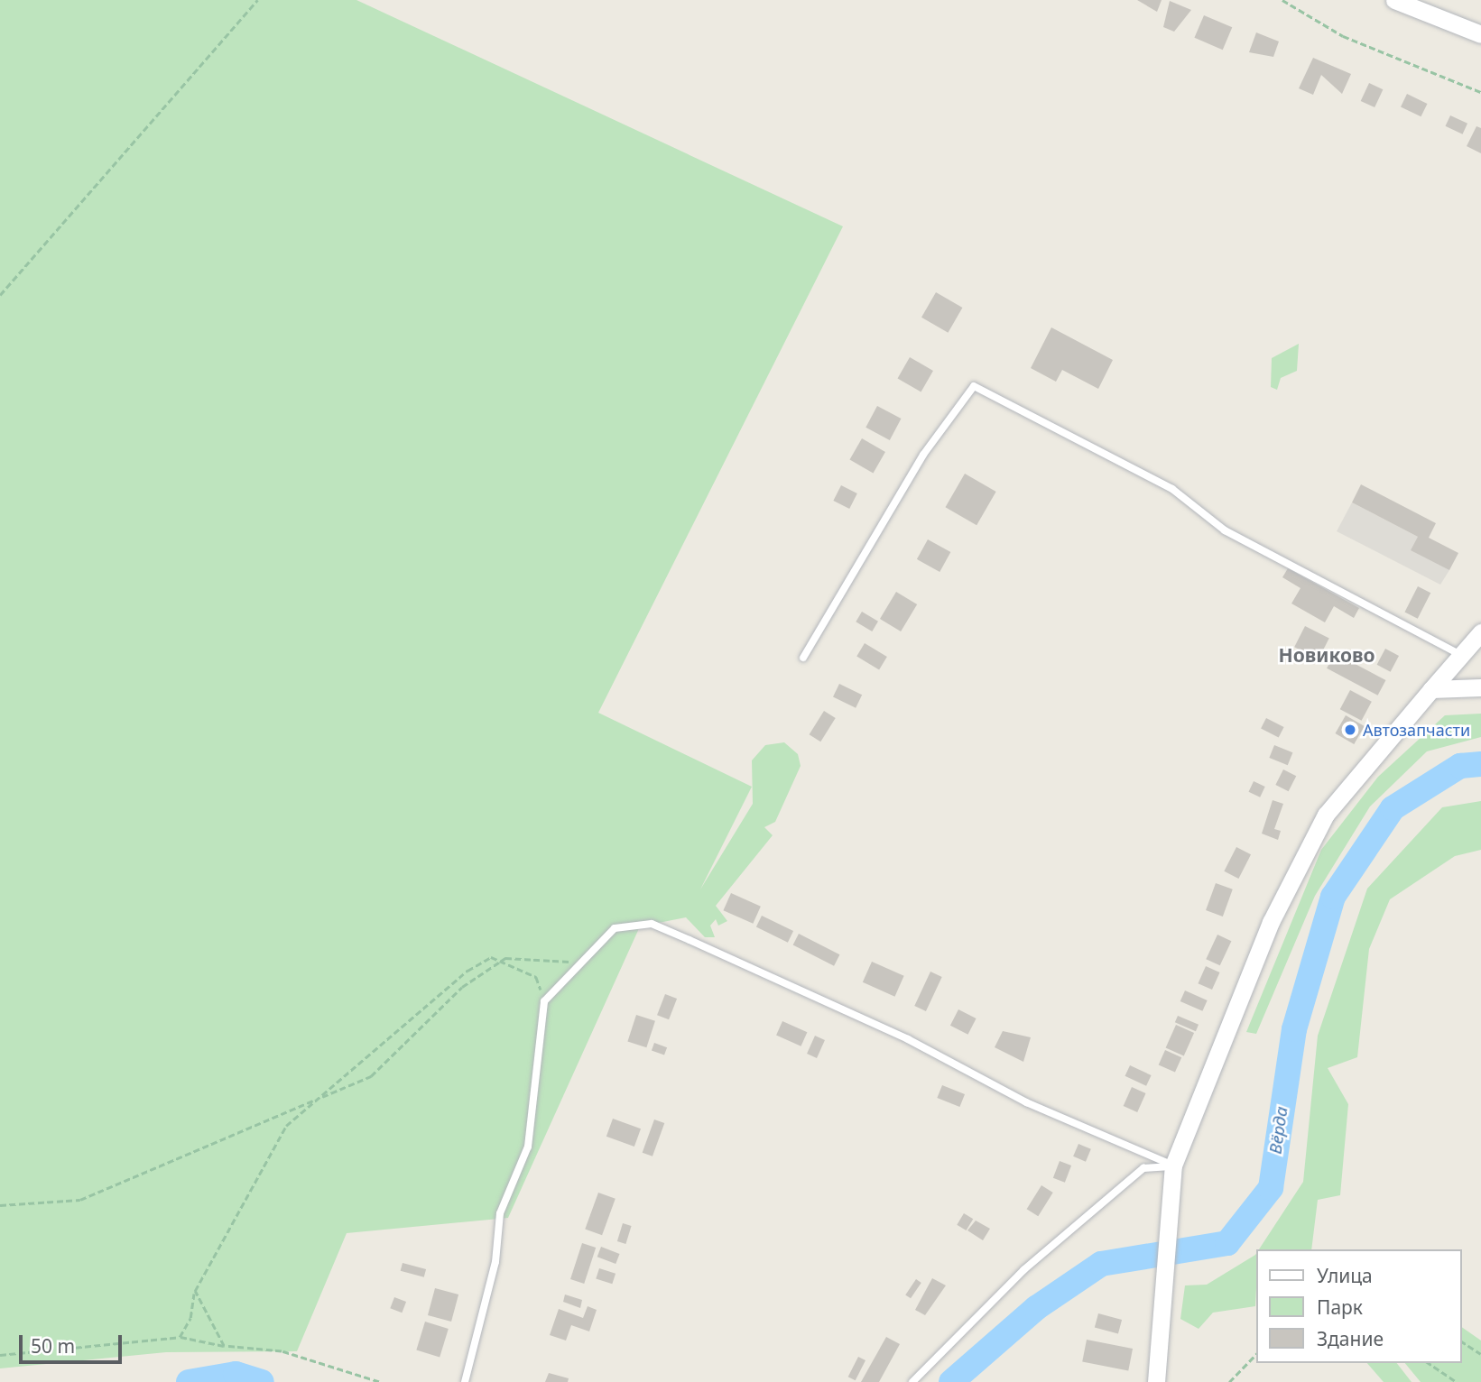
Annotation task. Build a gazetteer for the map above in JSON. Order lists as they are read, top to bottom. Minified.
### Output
{"districts":["Новиково"],"water":["Вёрда"],"places":["Автозапчасти"],"legend":["Улица","Парк","Здание"],"scale_bar":"50 m"}
